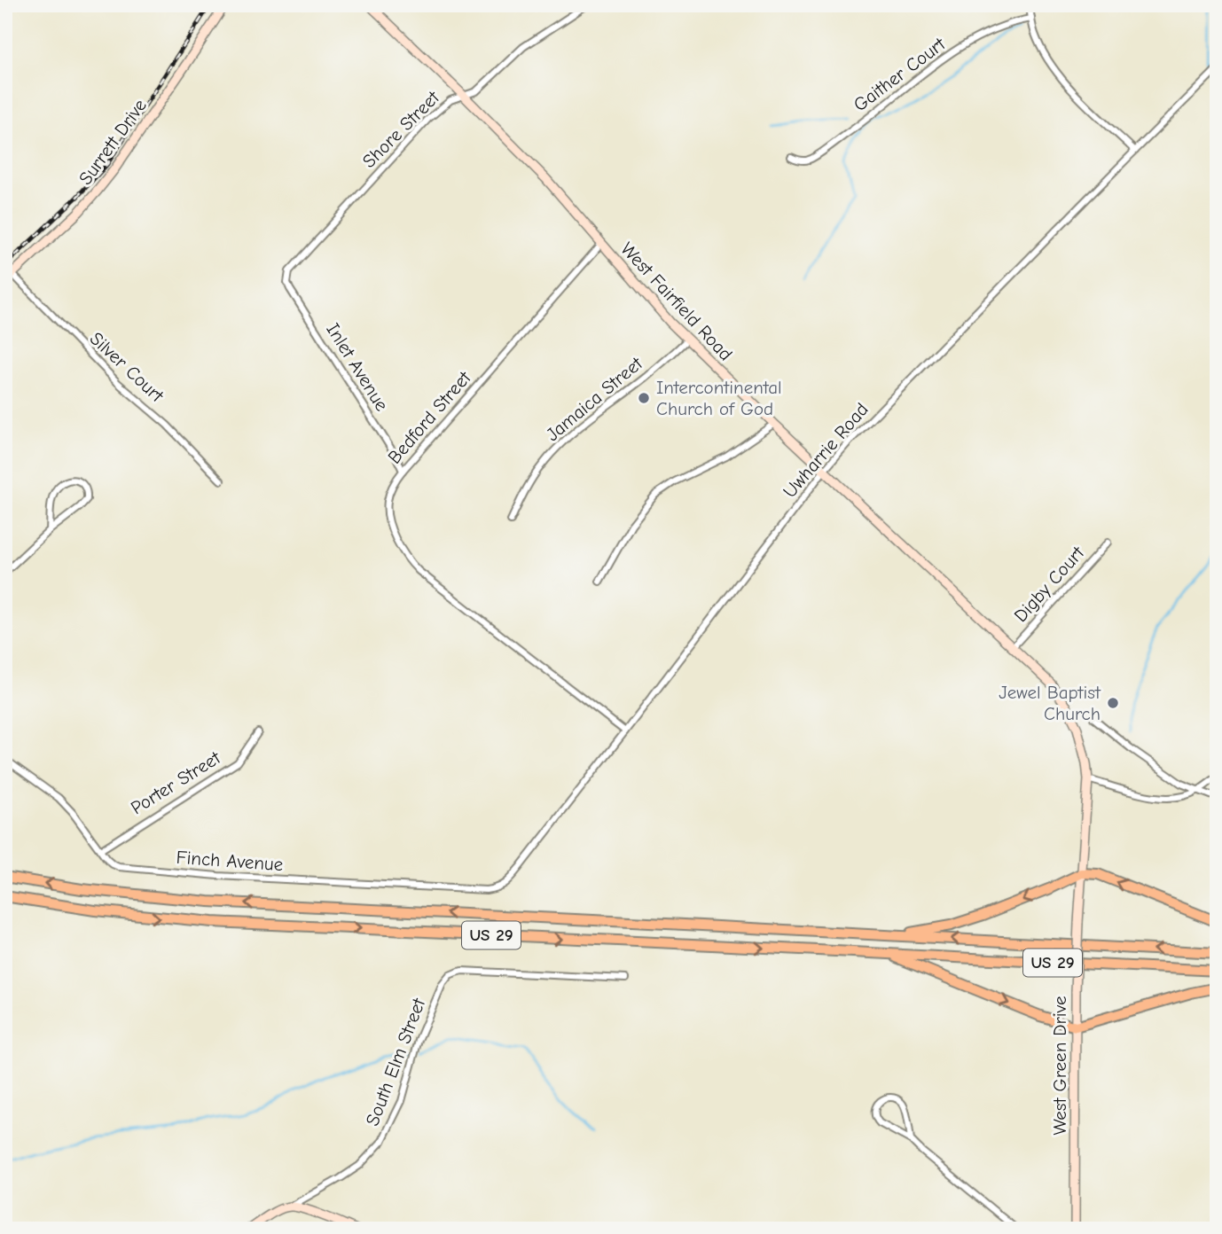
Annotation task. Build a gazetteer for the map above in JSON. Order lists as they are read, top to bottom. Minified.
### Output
{"streets":{"highway":["US 29"],"main road":["Surrett Drive","West Fairfield Road","South Elm Street","West Green Drive"],"street":["Gaither Court","Shore Street","Silver Court","Inlet Avenue","Jamaica Street","Bedford Street","Uwharrie Road","Digby Court","Porter Street","Finch Avenue"]},"crossings":[["Shore Street","West Fairfield Road"],["Shore Street","Inlet Avenue"],["Surrett Drive","Silver Court"],["West Fairfield Road","Jamaica Street"],["West Fairfield Road","Bedford Street"],["West Fairfield Road","Uwharrie Road"],["West Fairfield Road","Digby Court"],["West Fairfield Road","West Green Drive"],["Inlet Avenue","Bedford Street"],["Bedford Street","Uwharrie Road"],["Uwharrie Road","Finch Avenue"],["Porter Street","Finch Avenue"]],"places":["Intercontinental Church of God","Jewel Baptist Church"]}
